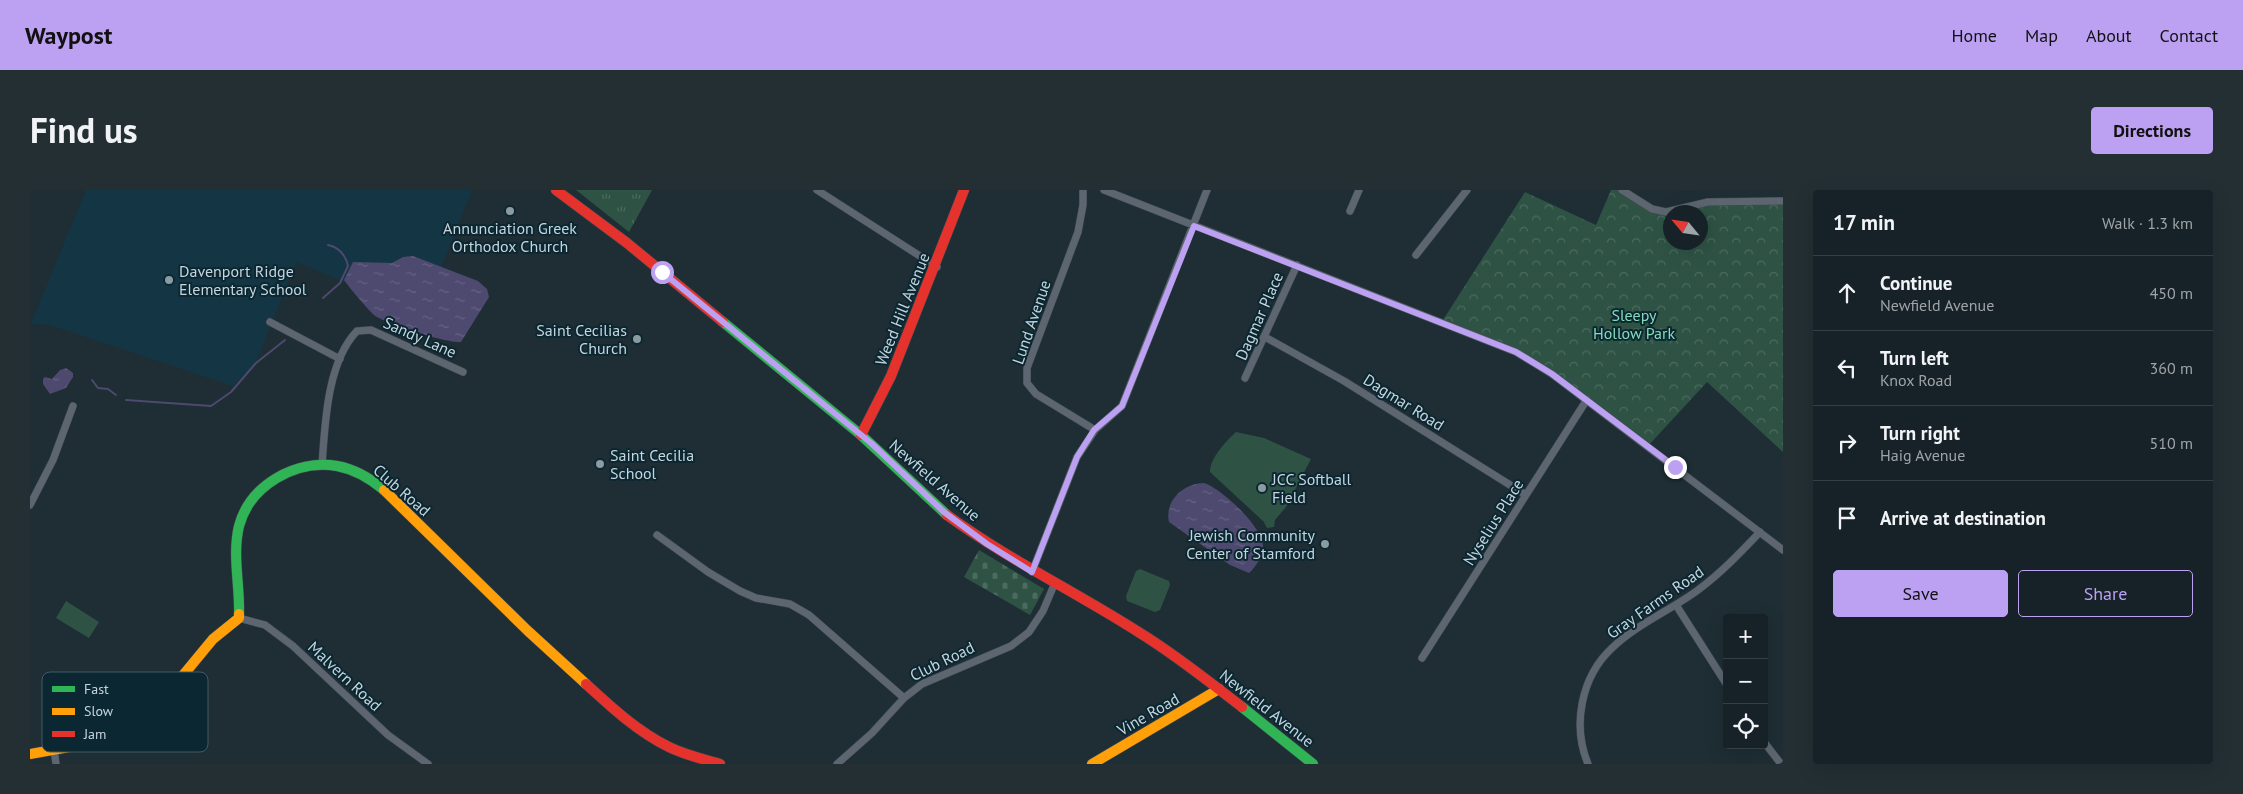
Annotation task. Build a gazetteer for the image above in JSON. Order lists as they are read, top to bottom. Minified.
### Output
{"streets":{"main road":["Weed Hill Avenue","Newfield Avenue","Club Road","Vine Road"],"street":["Dagmar Place","Lund Avenue","Sandy Lane","Dagmar Road","Nyselius Place","Gray Farms Road","Malvern Road"]},"crossings":[["Weed Hill Avenue","Newfield Avenue"],["Dagmar Place","Dagmar Road"],["Sandy Lane","Club Road"],["Dagmar Road","Nyselius Place"],["Newfield Avenue","Club Road"],["Newfield Avenue","Vine Road"],["Club Road","Malvern Road"]],"parks":["Sleepy Hollow Park"],"places":["Annunciation Greek Orthodox Church","Davenport Ridge Elementary School","Saint Cecilias Church","Saint Cecilia School","JCC Softball Field","Jewish Community Center of Stamford"],"legend":["Fast","Slow","Jam"],"north":"top left","page":{"header":"Waypost","nav":["Home","Map","About","Contact"],"title":"Find us","buttons":["Directions",["Save","Share"]],"heading":["17 min","Walk · 1.3 km"],"list":[["Continue","Newfield Avenue","450 m"],["Turn left","Knox Road","360 m"],["Turn right","Haig Avenue","510 m"],"Arrive at destination"],"map_buttons":["+","−"]}}
